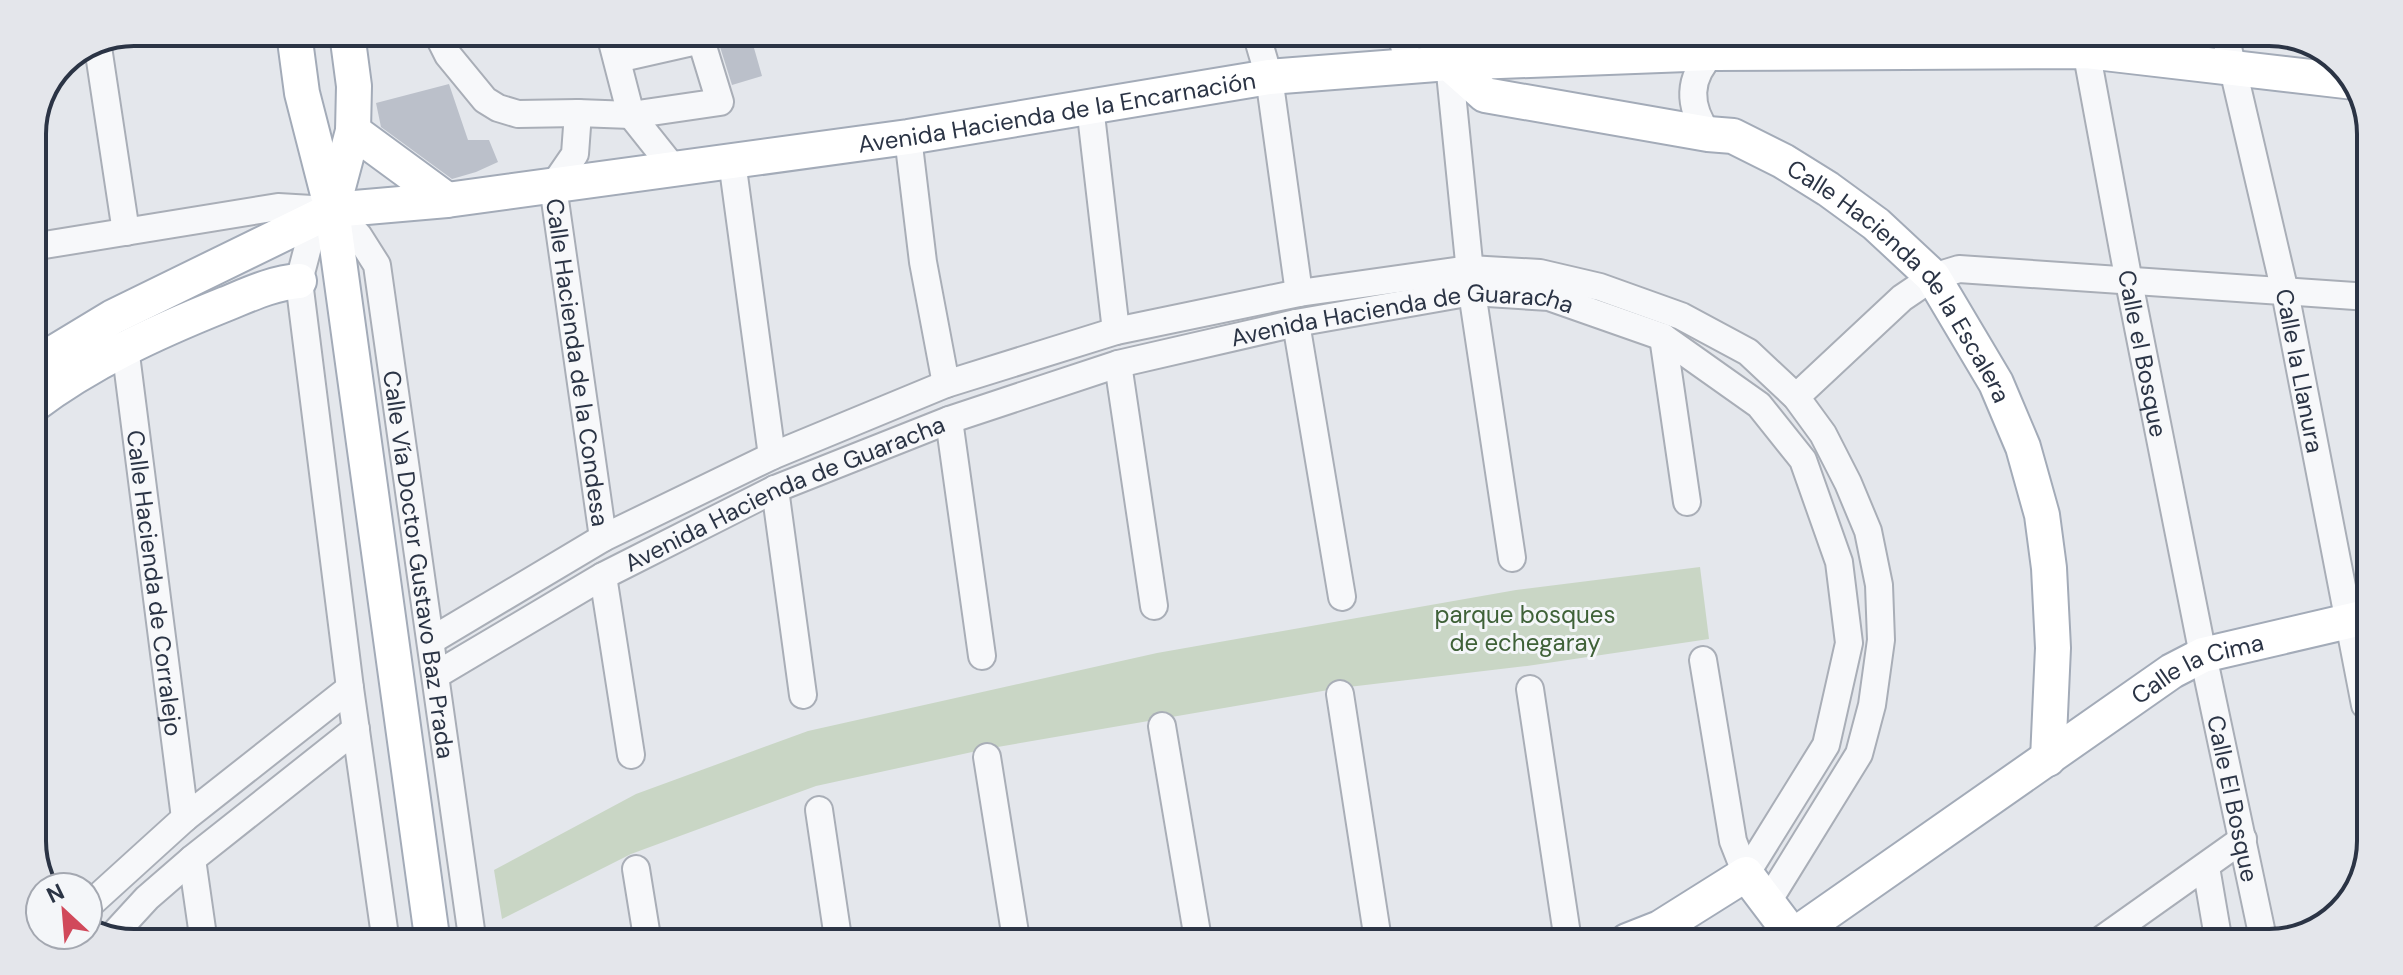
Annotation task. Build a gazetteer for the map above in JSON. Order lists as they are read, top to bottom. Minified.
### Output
{"streets":{"main road":["Avenida Hacienda de la Encarnación","Calle Hacienda de la Escalera","Avenida Hacienda de Guaracha","Calle Vía Doctor Gustavo Baz Prada","Calle la Cima"],"street":["Calle el Bosque","Calle Hacienda de la Condesa","Calle la Llanura","Calle Hacienda de Corralejo","Calle El Bosque"]},"crossings":[["Avenida Hacienda de la Encarnación","Calle Hacienda de la Escalera"],["Avenida Hacienda de la Encarnación","Calle Hacienda de la Condesa"],["Avenida Hacienda de la Encarnación","Calle la Llanura"],["Avenida Hacienda de la Encarnación","Calle Vía Doctor Gustavo Baz Prada"],["Calle Hacienda de la Escalera","Calle la Cima"],["Avenida Hacienda de Guaracha","Calle Hacienda de la Condesa"],["Avenida Hacienda de Guaracha","Calle Vía Doctor Gustavo Baz Prada"],["Calle el Bosque","Calle la Cima"],["Calle el Bosque","Calle El Bosque"],["Calle la Llanura","Calle la Cima"],["Calle la Cima","Calle El Bosque"]],"parks":["parque bosques de echegaray"],"north":"top left"}
